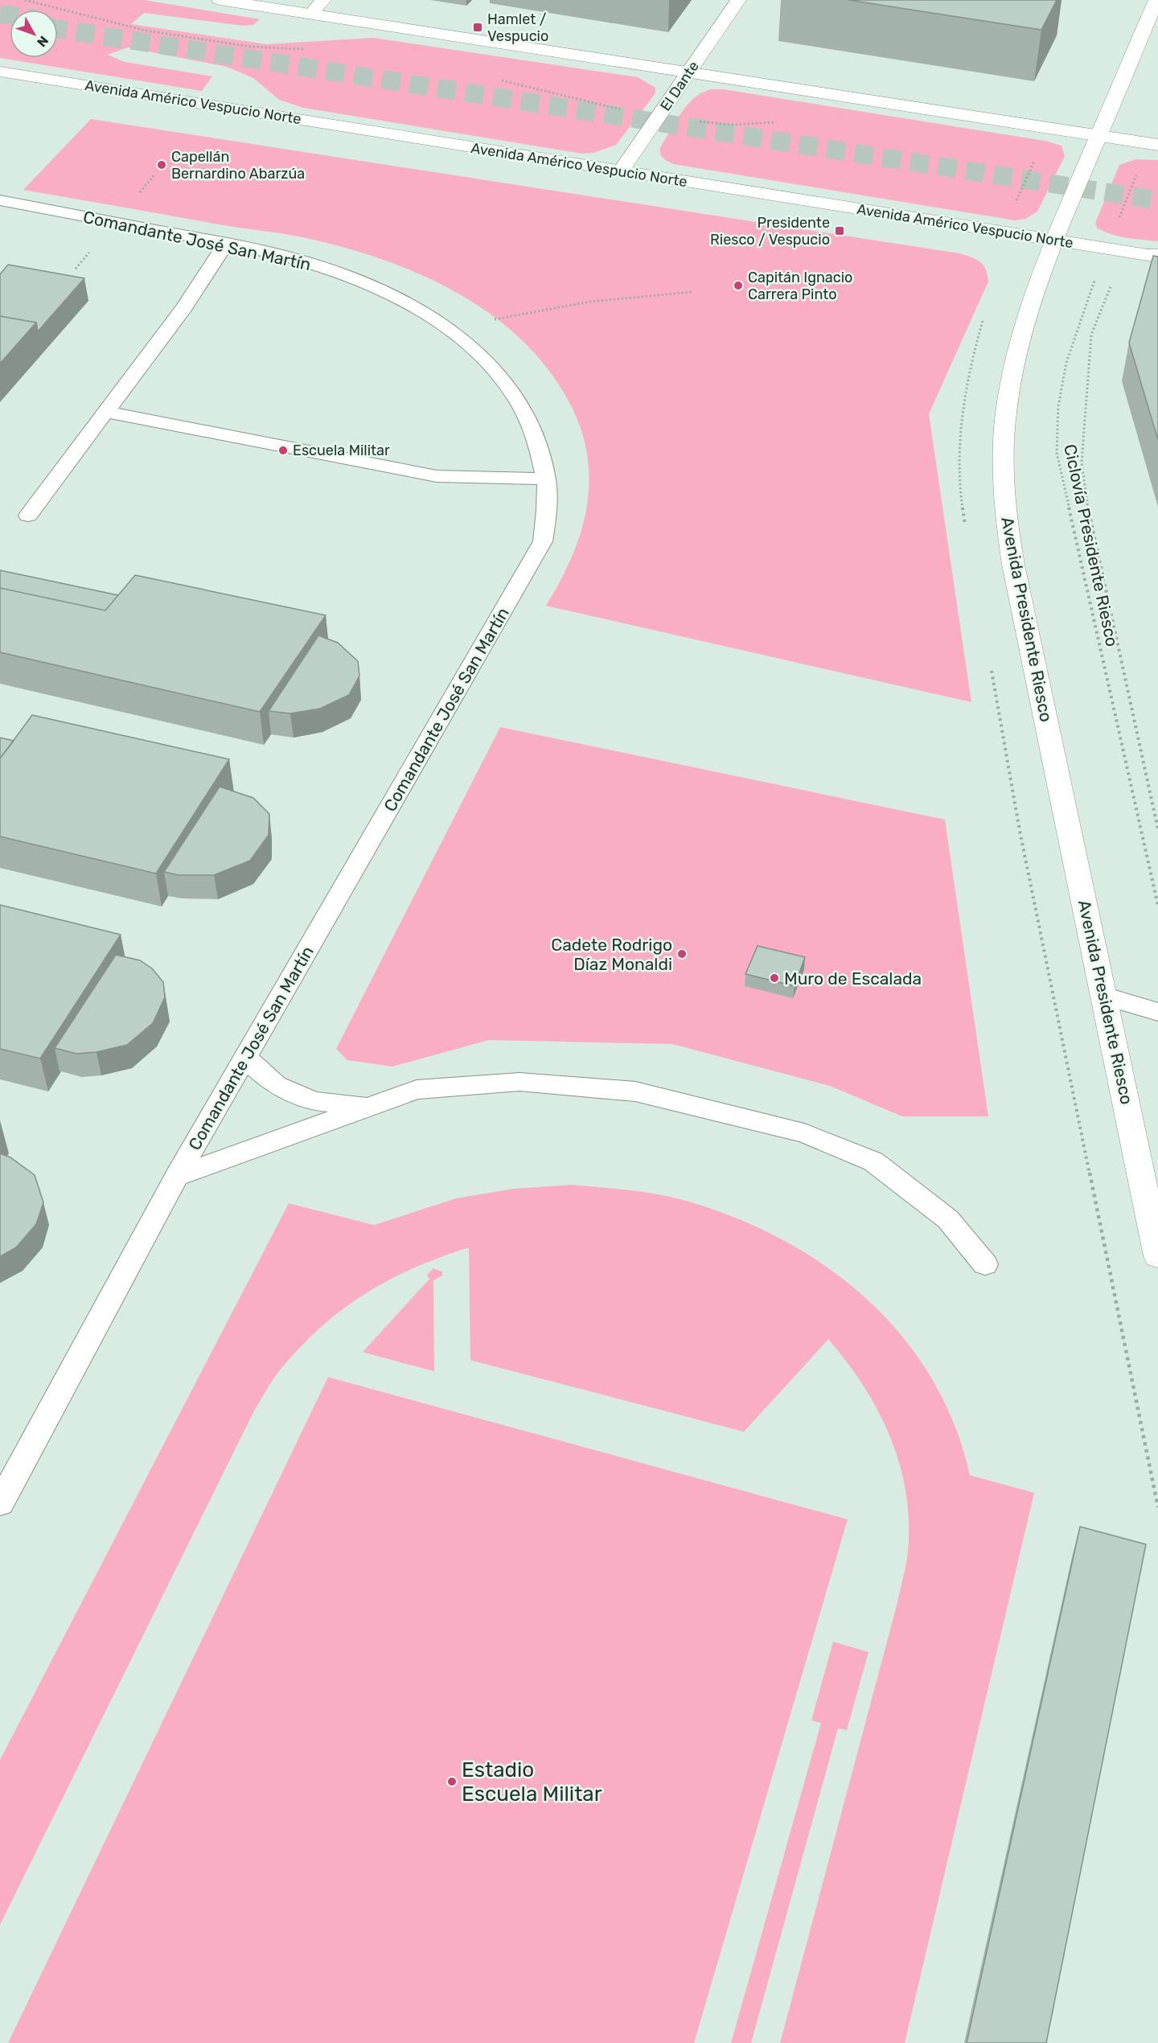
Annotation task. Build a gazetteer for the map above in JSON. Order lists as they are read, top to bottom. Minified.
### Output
{"streets":{"main road":["El Dante","Avenida Américo Vespucio Norte","Avenida Presidente Riesco"],"lane":["Comandante José San Martín"],"path":["Ciclovía Presidente Riesco"]},"crossings":[["El Dante","Avenida Américo Vespucio Norte"],["Avenida Américo Vespucio Norte","Ciclovía Presidente Riesco"],["Avenida Américo Vespucio Norte","Avenida Presidente Riesco"]],"places":{"transit":["Hamlet / Vespucio","Presidente Riesco / Vespucio"],"other":["Capellán Bernardino Abarzúa","Capitán Ignacio Carrera Pinto","Escuela Militar","Cadete Rodrigo Díaz Monaldi","Muro de Escalada","Estadio Escuela Militar"]},"north":"bottom right"}
